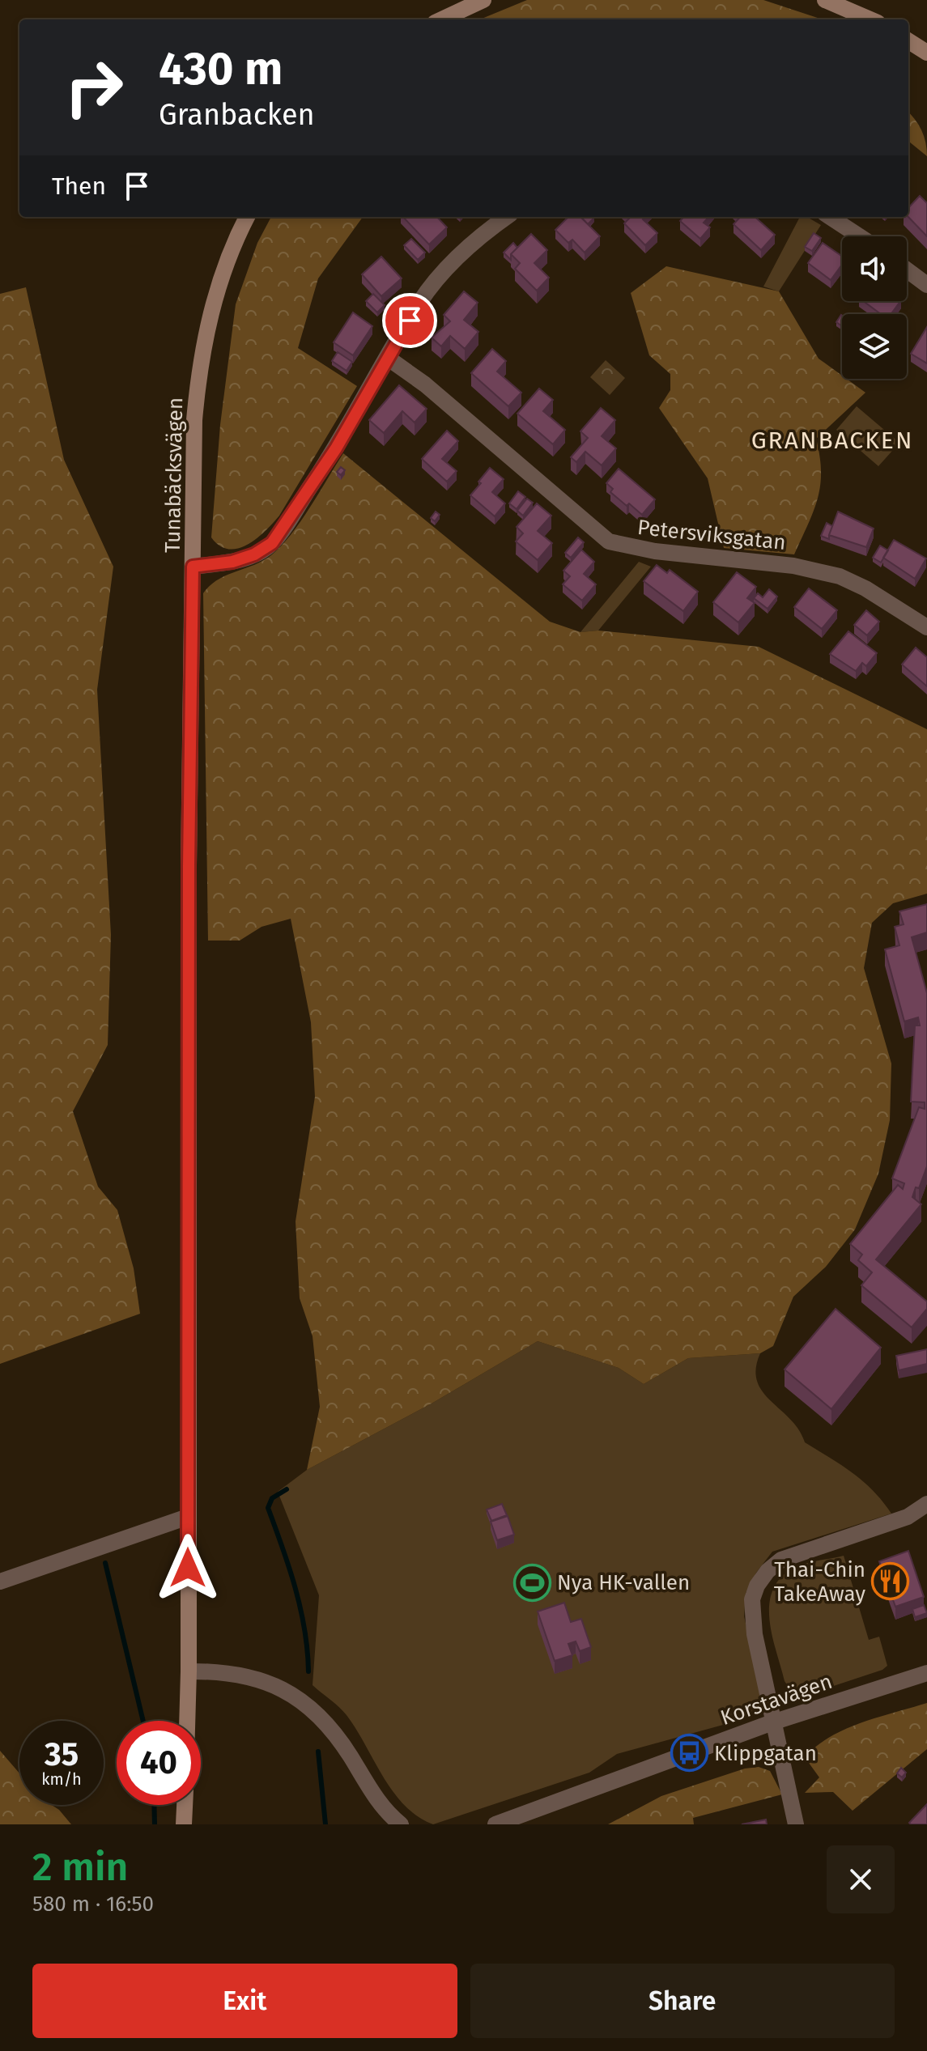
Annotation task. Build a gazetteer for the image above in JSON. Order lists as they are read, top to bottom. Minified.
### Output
{"streets":{"street":["Tunabäcksvägen","Petersviksgatan","Korstavägen"]},"districts":["GRANBACKEN"],"places":{"restaurant":["Thai-Chin TakeAway"],"sports":["Nya HK-vallen"],"bus stop":["Klippgatan"]},"page":{"turn":["430 m","Granbacken"],"then":"Then","speed":"35 km/h","limit":"40","heading":["2 min","580 m · 16:50"],"buttons":["Exit","Share"]}}
